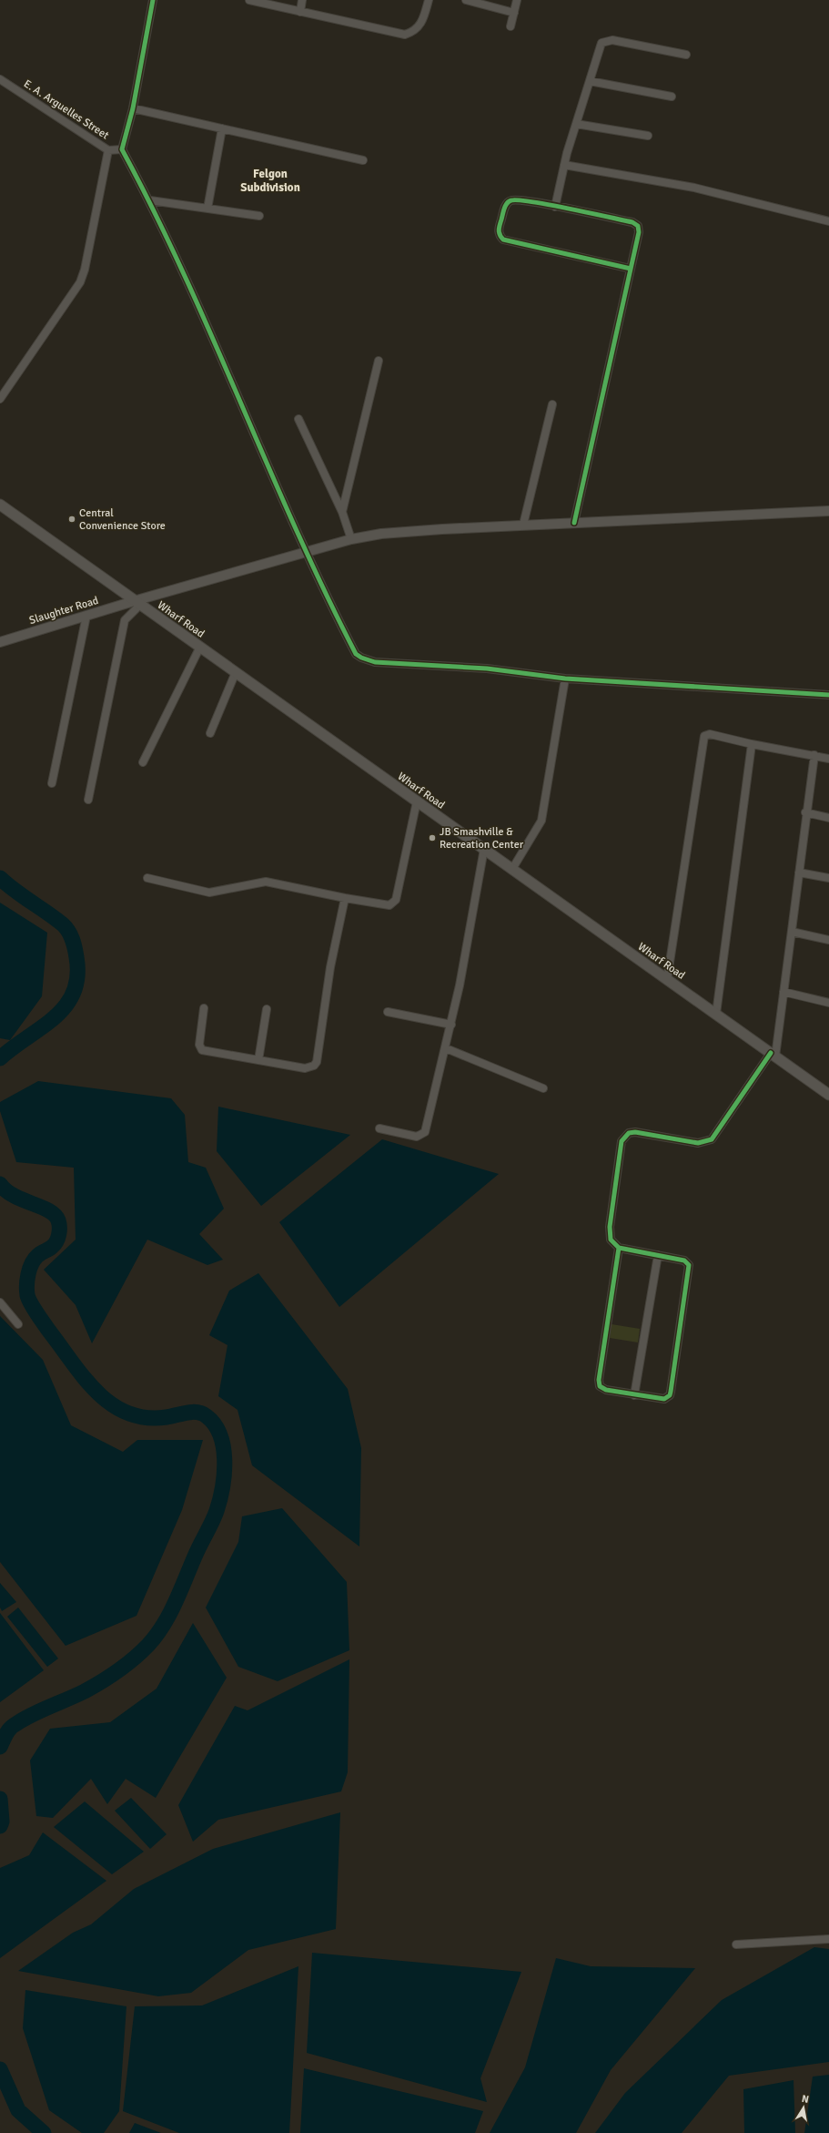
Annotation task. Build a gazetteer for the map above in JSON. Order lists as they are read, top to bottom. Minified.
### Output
{"streets":{"main road":["Wharf Road"],"street":["E. A. Arguelles Street","Slaughter Road"]},"crossings":[["Slaughter Road","Wharf Road"]],"districts":["Felgon Subdivision"],"places":["Central Convenience Store","JB Smashville & Recreation Center"],"north":"top"}
